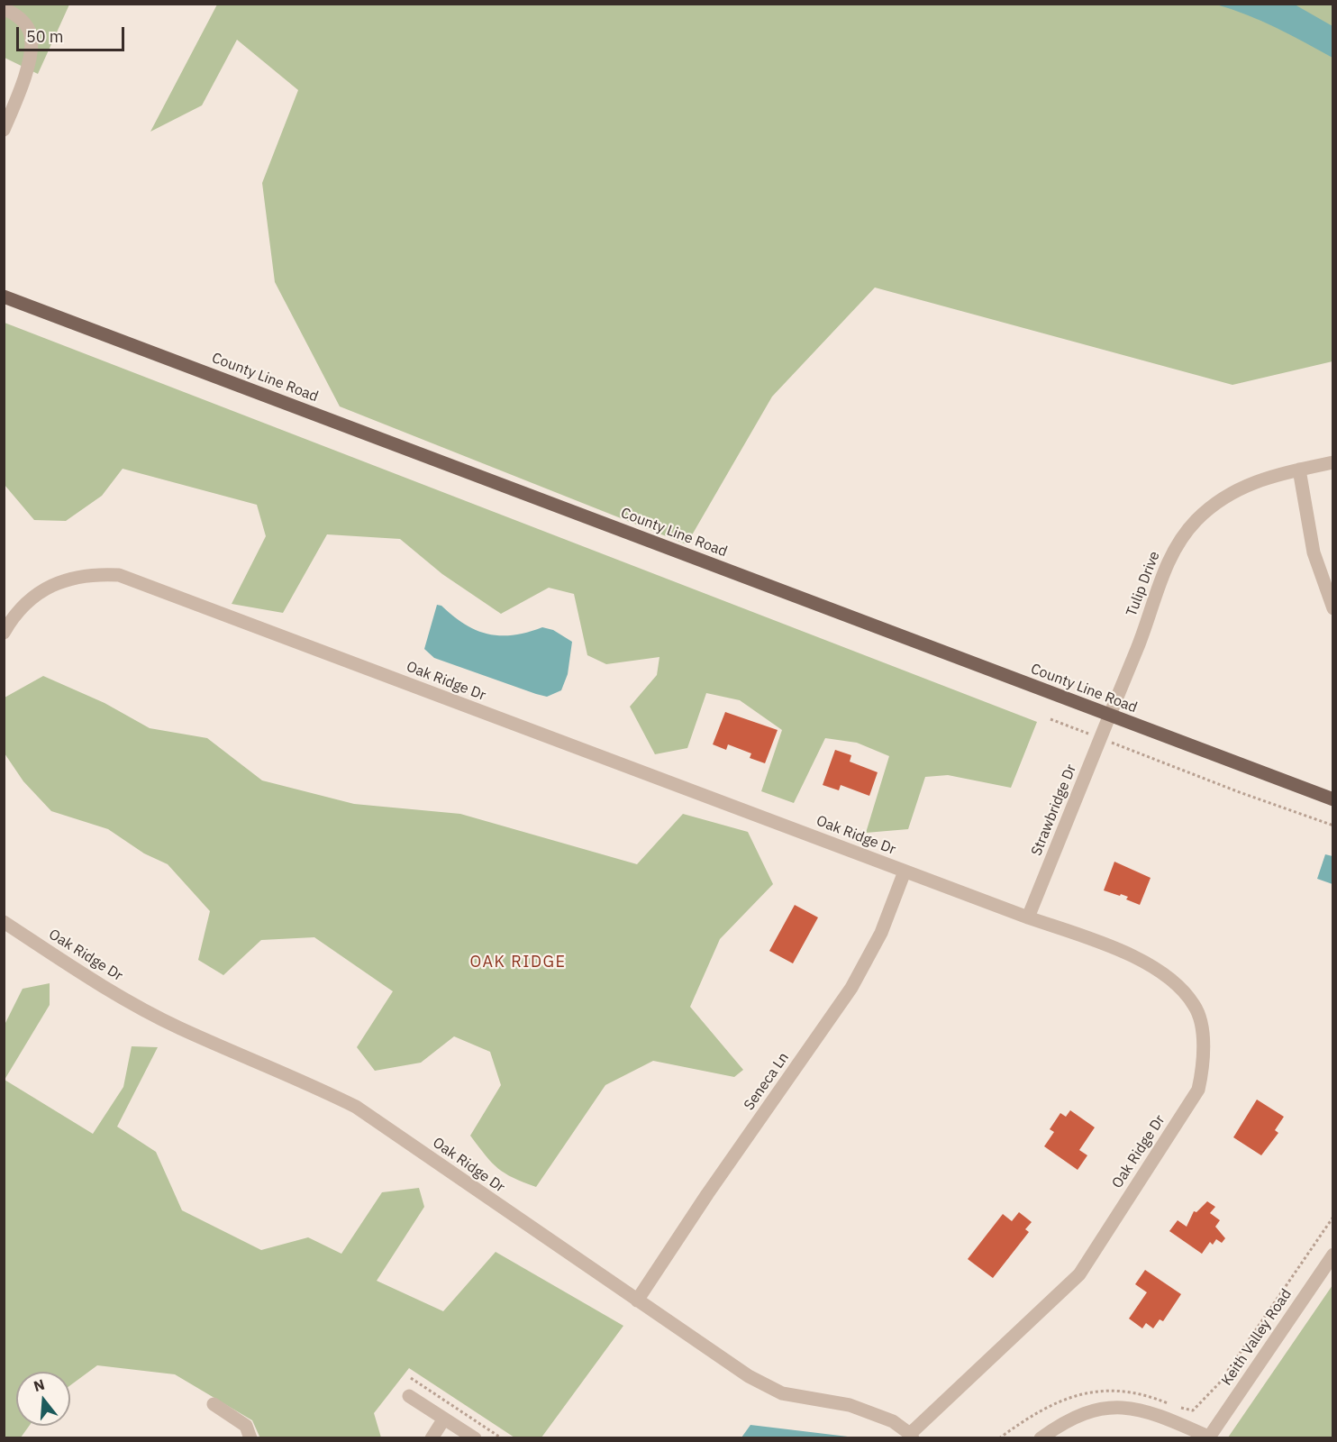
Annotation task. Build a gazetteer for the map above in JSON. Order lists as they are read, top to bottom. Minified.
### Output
{"streets":{"main road":["County Line Road"],"street":["Tulip Drive","Oak Ridge Dr","Strawbridge Dr","Seneca Ln","Keith Valley Road"]},"crossings":[["County Line Road","Tulip Drive"],["County Line Road","Strawbridge Dr"],["Tulip Drive","Strawbridge Dr"],["Oak Ridge Dr","Strawbridge Dr"],["Oak Ridge Dr","Seneca Ln"]],"districts":["OAK RIDGE"],"scale_bar":"50 m","north":"top"}
